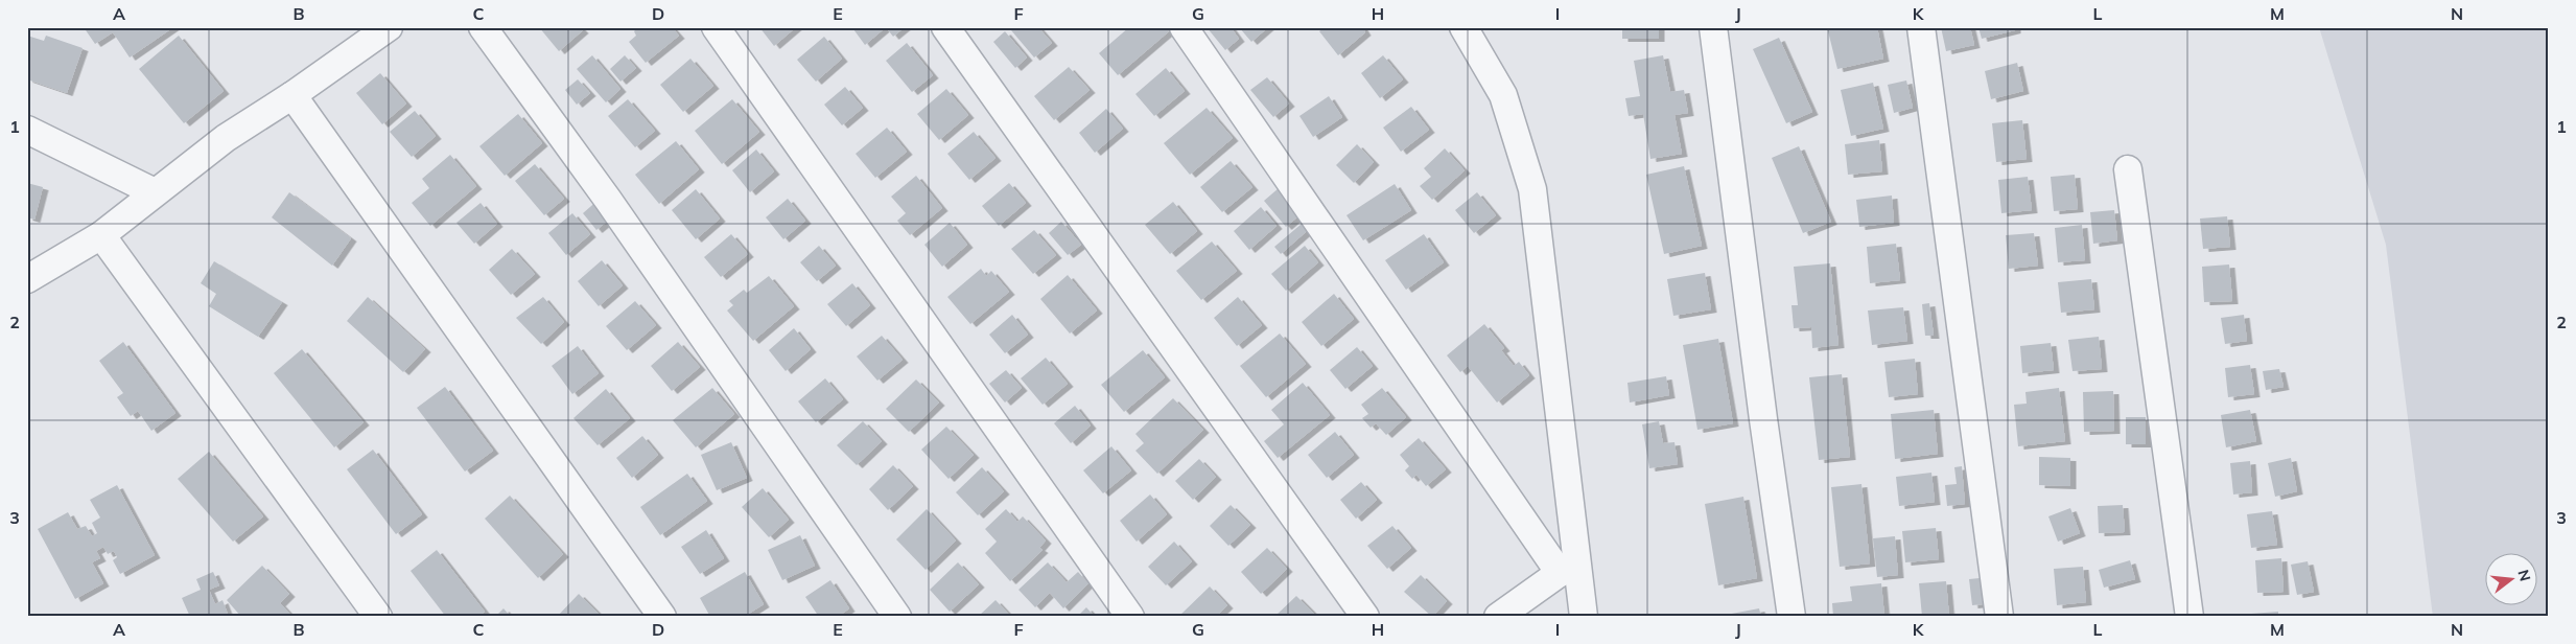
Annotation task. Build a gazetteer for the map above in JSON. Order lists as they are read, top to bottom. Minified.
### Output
{"north":"right","grid":{"columns":["A","B","C","D","E","F","G","H","I","J","K","L","M","N"],"rows":["1","2","3"]}}
